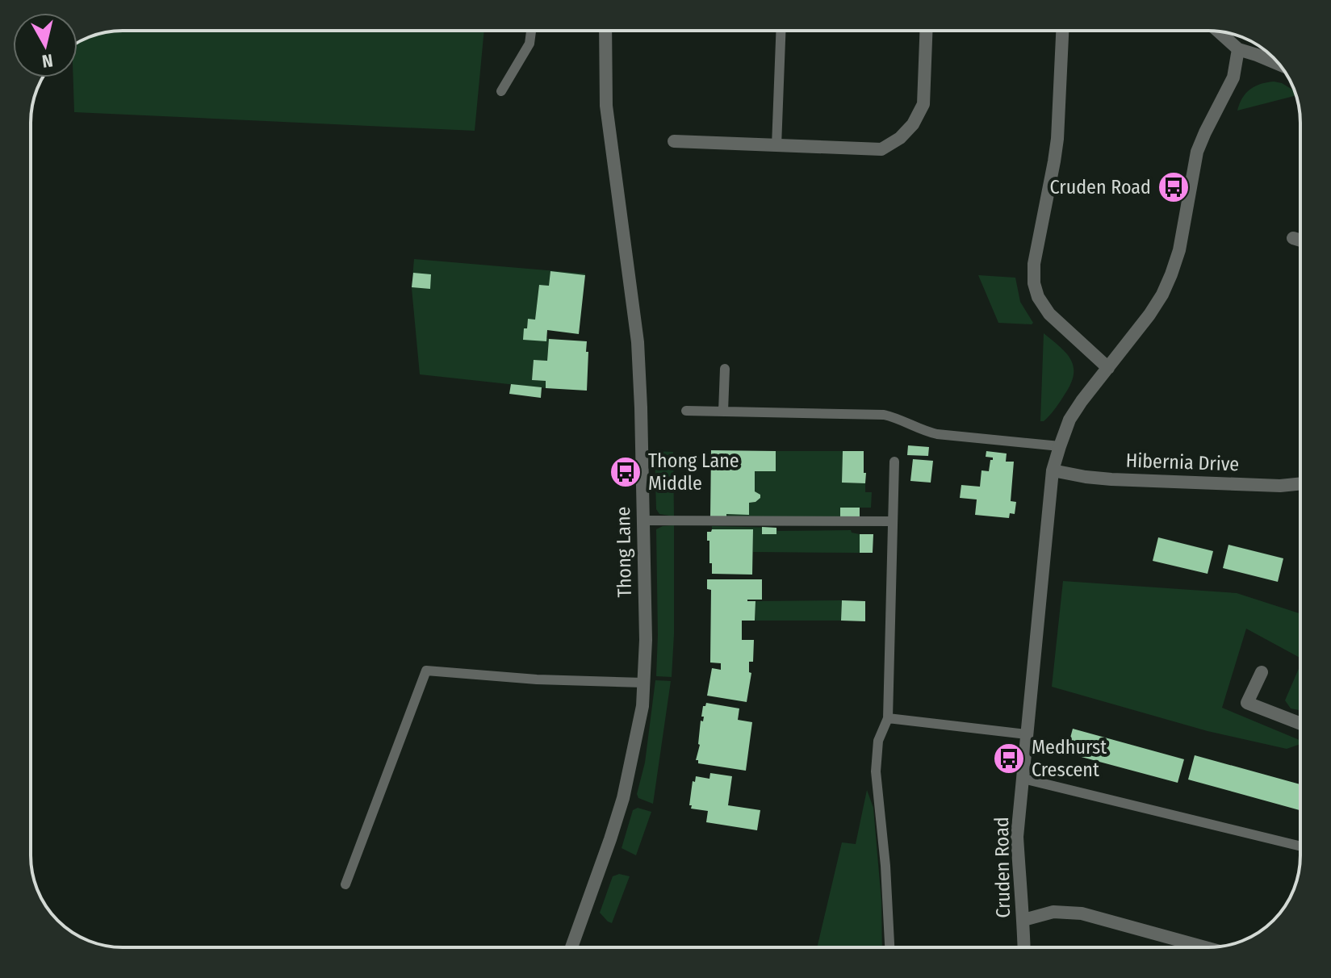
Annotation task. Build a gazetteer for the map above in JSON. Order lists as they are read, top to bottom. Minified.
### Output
{"streets":{"street":["Hibernia Drive","Thong Lane","Cruden Road"]},"crossings":[["Hibernia Drive","Cruden Road"]],"places":{"bus stop":["Cruden Road","Thong Lane Middle","Medhurst Crescent"]},"north":"bottom"}
